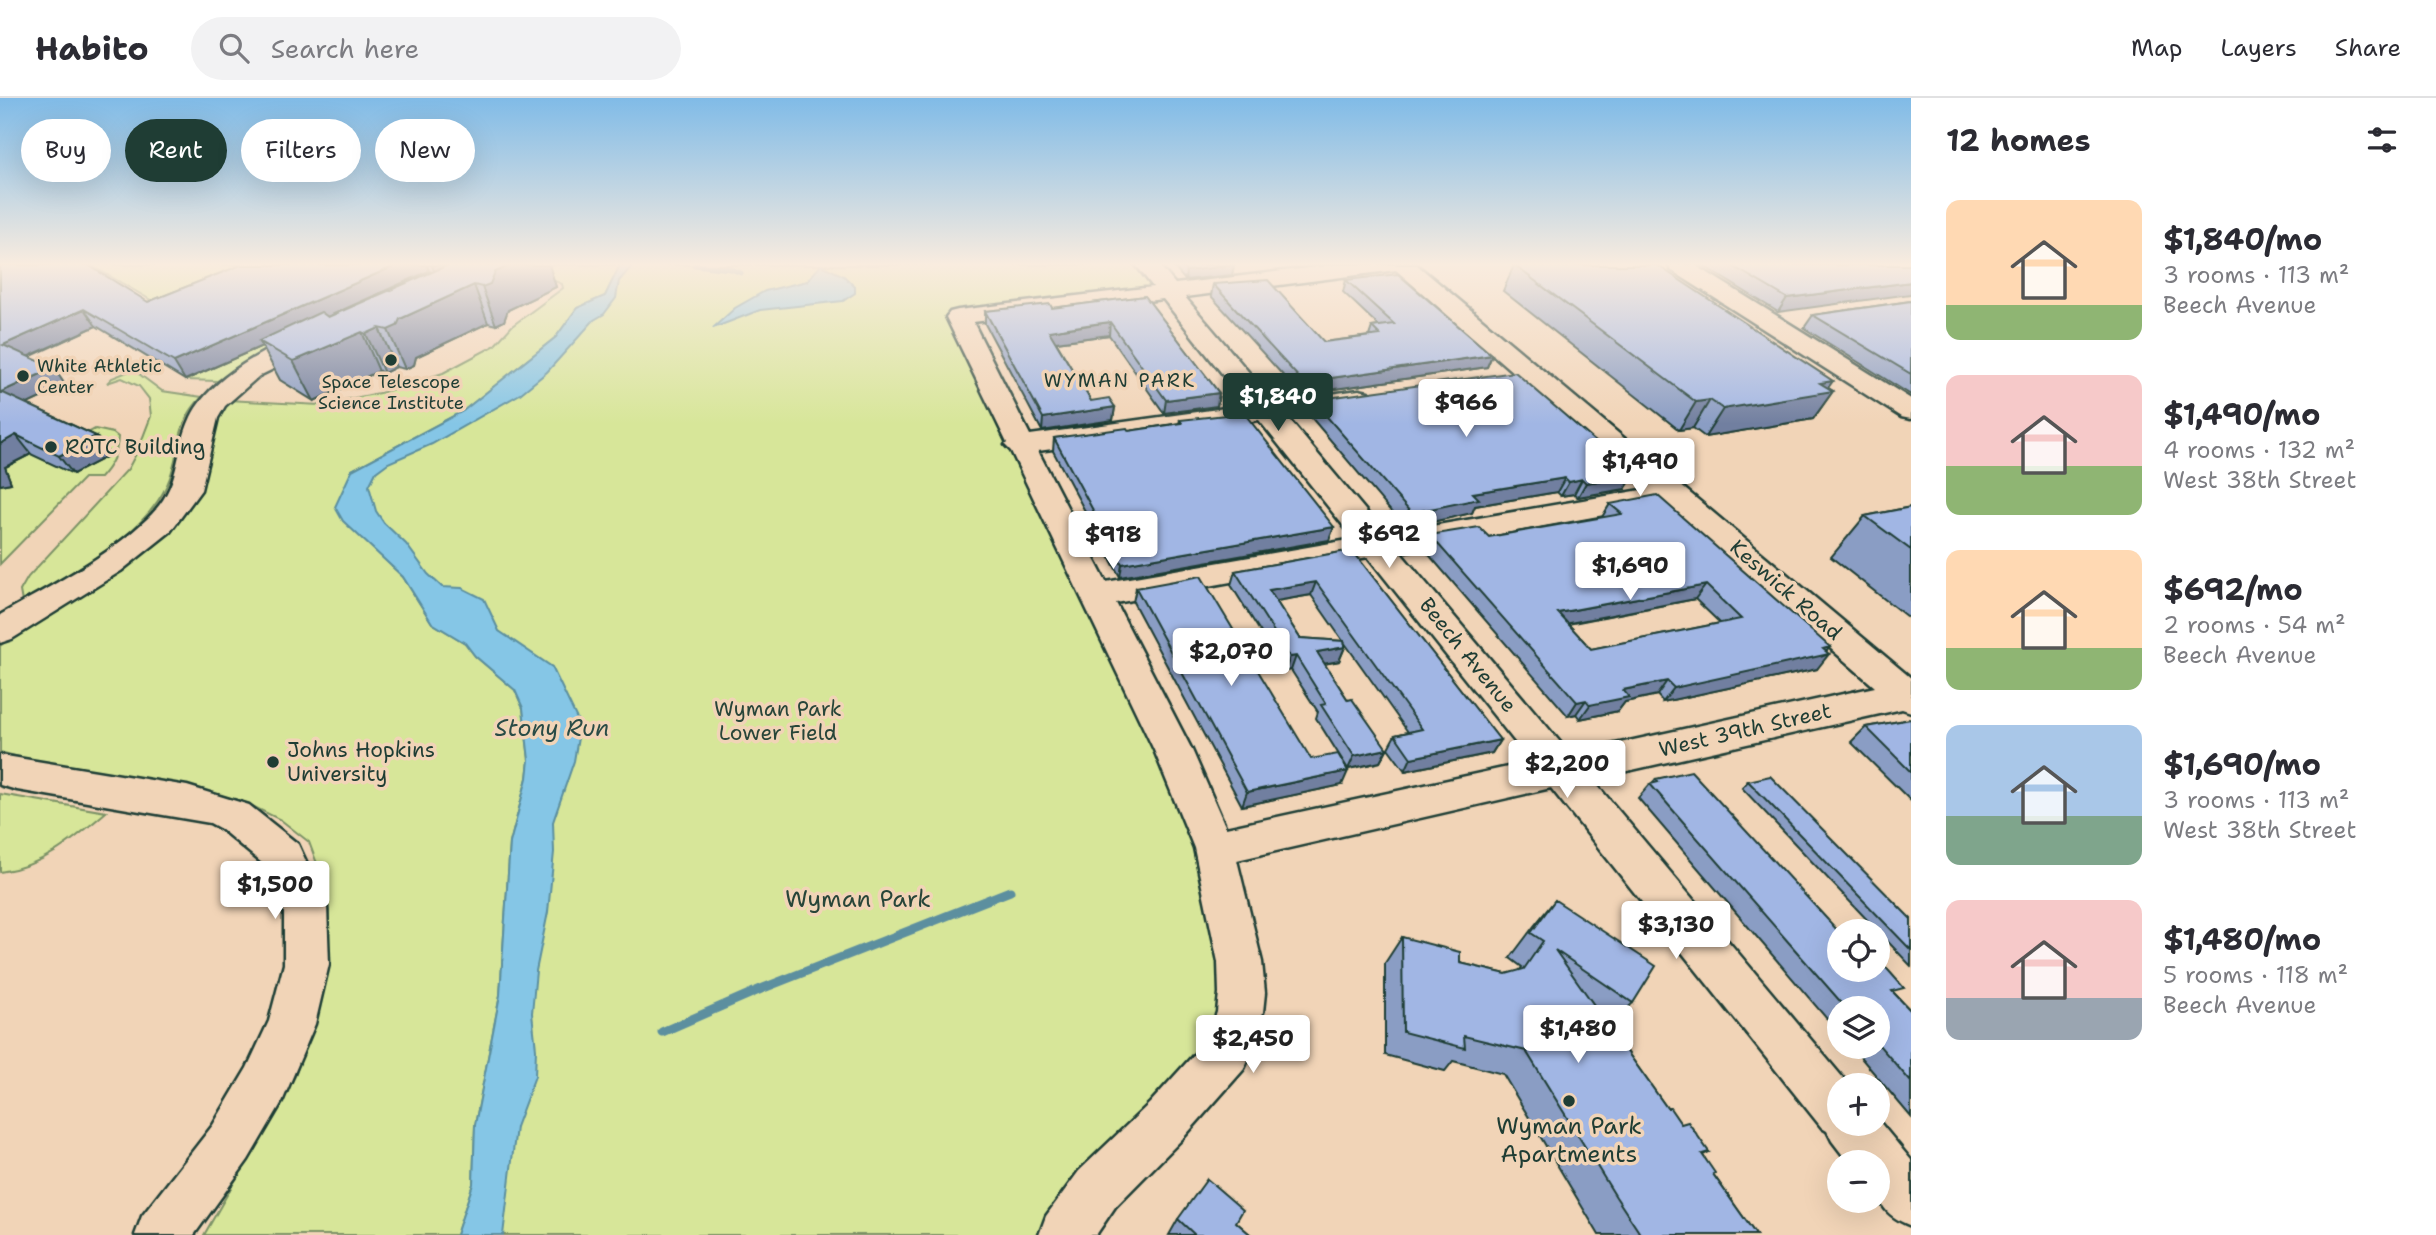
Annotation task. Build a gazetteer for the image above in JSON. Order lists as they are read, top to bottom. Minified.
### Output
{"streets":{"street":["Keswick Road","Beech Avenue","West 39th Street"]},"crossings":[["Keswick Road","West 39th Street"],["Beech Avenue","West 39th Street"]],"districts":["WYMAN PARK"],"water":["Stony Run"],"parks":["Wyman Park Lower Field","Wyman Park"],"places":["Space Telescope Science Institute","White Athletic Center","ROTC Building","Johns Hopkins University","Wyman Park Apartments"],"page":{"header":"Habito","search":"Search here","nav":["Map","Layers","Share"],"heading":"12 homes","chip":["Buy","Rent","Filters","New"],"list":[{"name":"$1,840/mo","note":"3 rooms · 113 m² · Beech Avenue"},{"name":"$1,490/mo","note":"4 rooms · 132 m² · West 38th Street"},{"name":"$692/mo","note":"2 rooms · 54 m² · Beech Avenue"},{"name":"$1,690/mo","note":"3 rooms · 113 m² · West 38th Street"},{"name":"$1,480/mo","note":"5 rooms · 118 m² · Beech Avenue"}],"price":["$1,840","$966","$1,490","$692","$918","$1,690","$2,070","$2,200","$1,500","$3,130","$1,480","$2,450"],"map_buttons":["+","−"]}}
